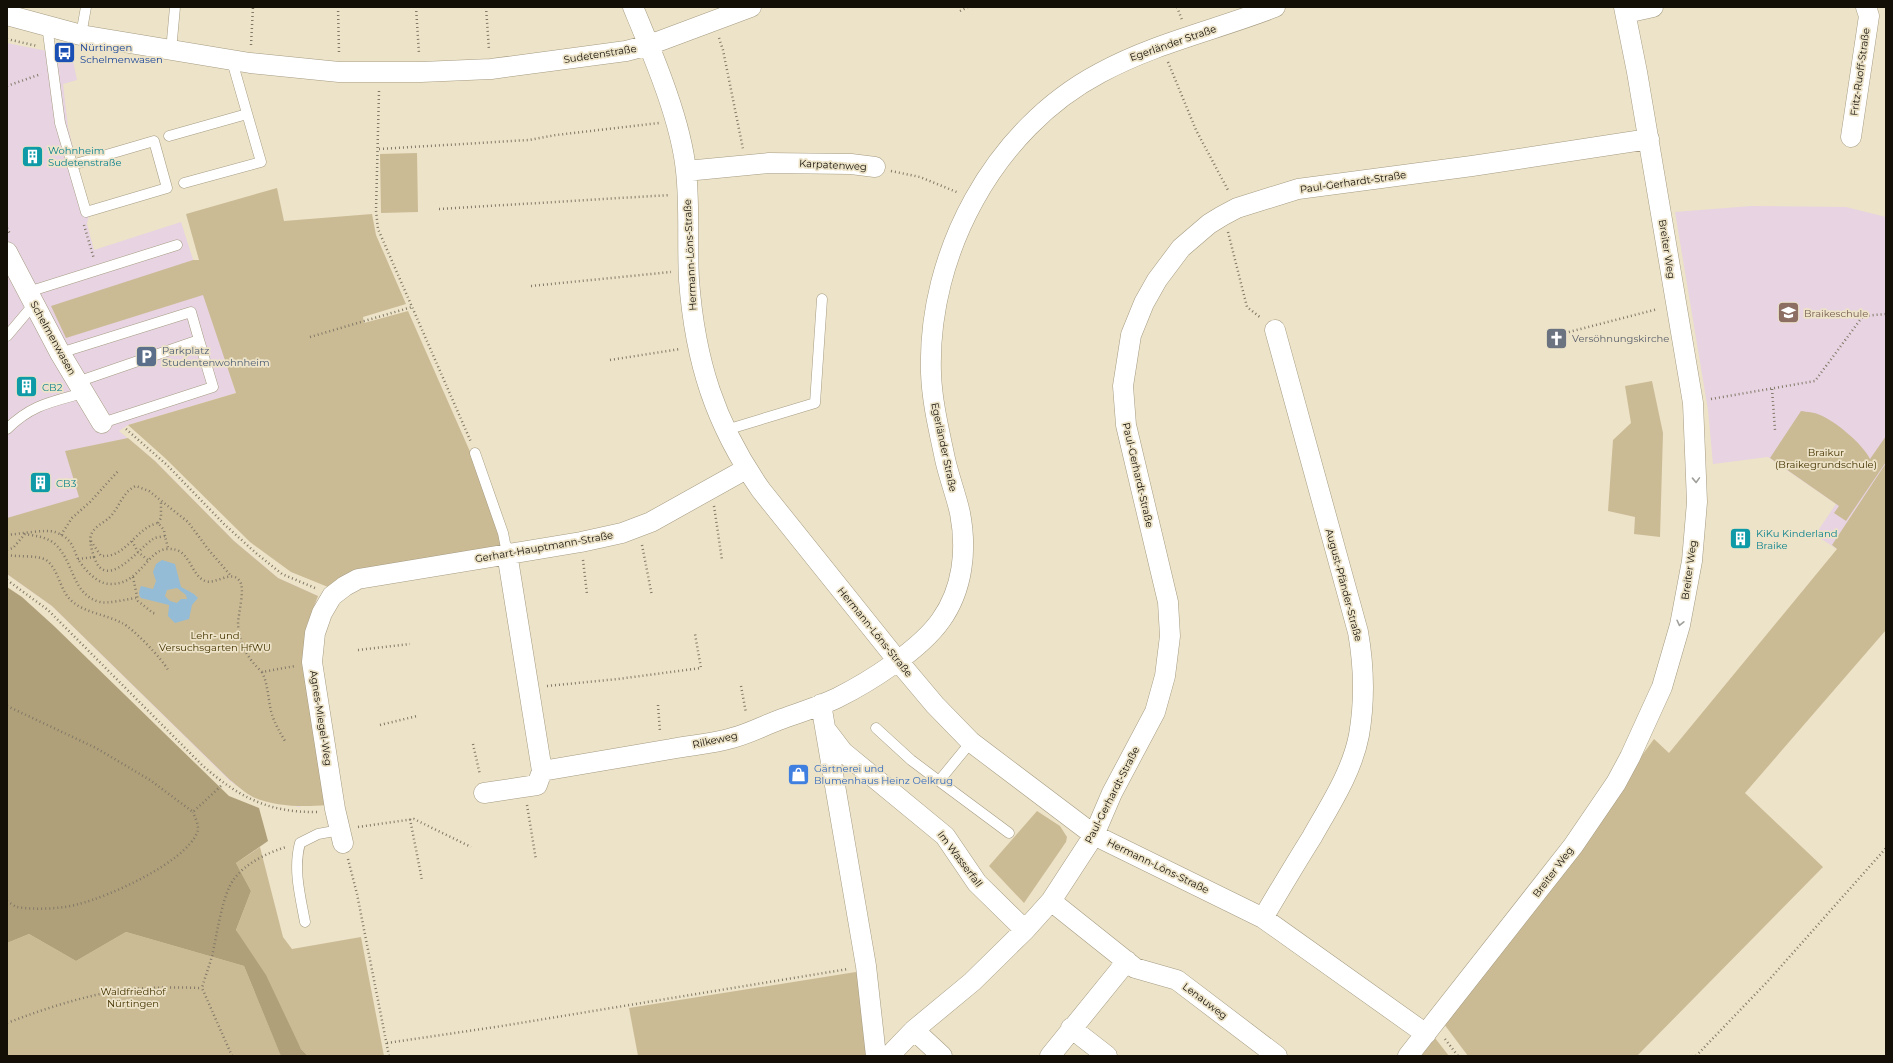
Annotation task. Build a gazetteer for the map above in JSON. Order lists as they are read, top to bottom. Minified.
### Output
{"streets":{"street":["Egerländer Straße","Sudetenstraße","Fritz-Ruoff-Straße","Karpatenweg","Paul-Gerhardt-Straße","Breiter Weg","Hermann-Löns-Straße","Schelmenwasen","Gerhart-Hauptmann-Straße","August-Pfänder-Straße","Agnes-Miegel-Weg","Rilkeweg","Im Wasserfall","Lenauweg"]},"crossings":[["Egerländer Straße","Karpatenweg"],["Egerländer Straße","Hermann-Löns-Straße"],["Egerländer Straße","Rilkeweg"],["Sudetenstraße","Hermann-Löns-Straße"],["Karpatenweg","Hermann-Löns-Straße"],["Paul-Gerhardt-Straße","Breiter Weg"],["Paul-Gerhardt-Straße","Hermann-Löns-Straße"],["Paul-Gerhardt-Straße","Im Wasserfall"],["Paul-Gerhardt-Straße","Lenauweg"],["Breiter Weg","Hermann-Löns-Straße"],["Hermann-Löns-Straße","Gerhart-Hauptmann-Straße"],["Hermann-Löns-Straße","August-Pfänder-Straße"],["Hermann-Löns-Straße","Rilkeweg"],["Gerhart-Hauptmann-Straße","Agnes-Miegel-Weg"]],"one_way":["Breiter Weg"],"parks":["Braikur (Braikegrundschule)","Lehr- und Versuchsgarten HfWU","Waldfriedhof Nürtingen"],"places":{"bus stop":["Nürtingen Schelmenwasen"],"building":["Wohnheim Sudetenstraße","CB2","CB3","KiKu Kinderland Braike"],"school or university":["Braikeschule"],"church":["Versöhnungskirche"],"parking":["Parkplatz Studentenwohnheim"],"shop":["Gärtnerei und Blumenhaus Heinz Oelkrug"]}}
